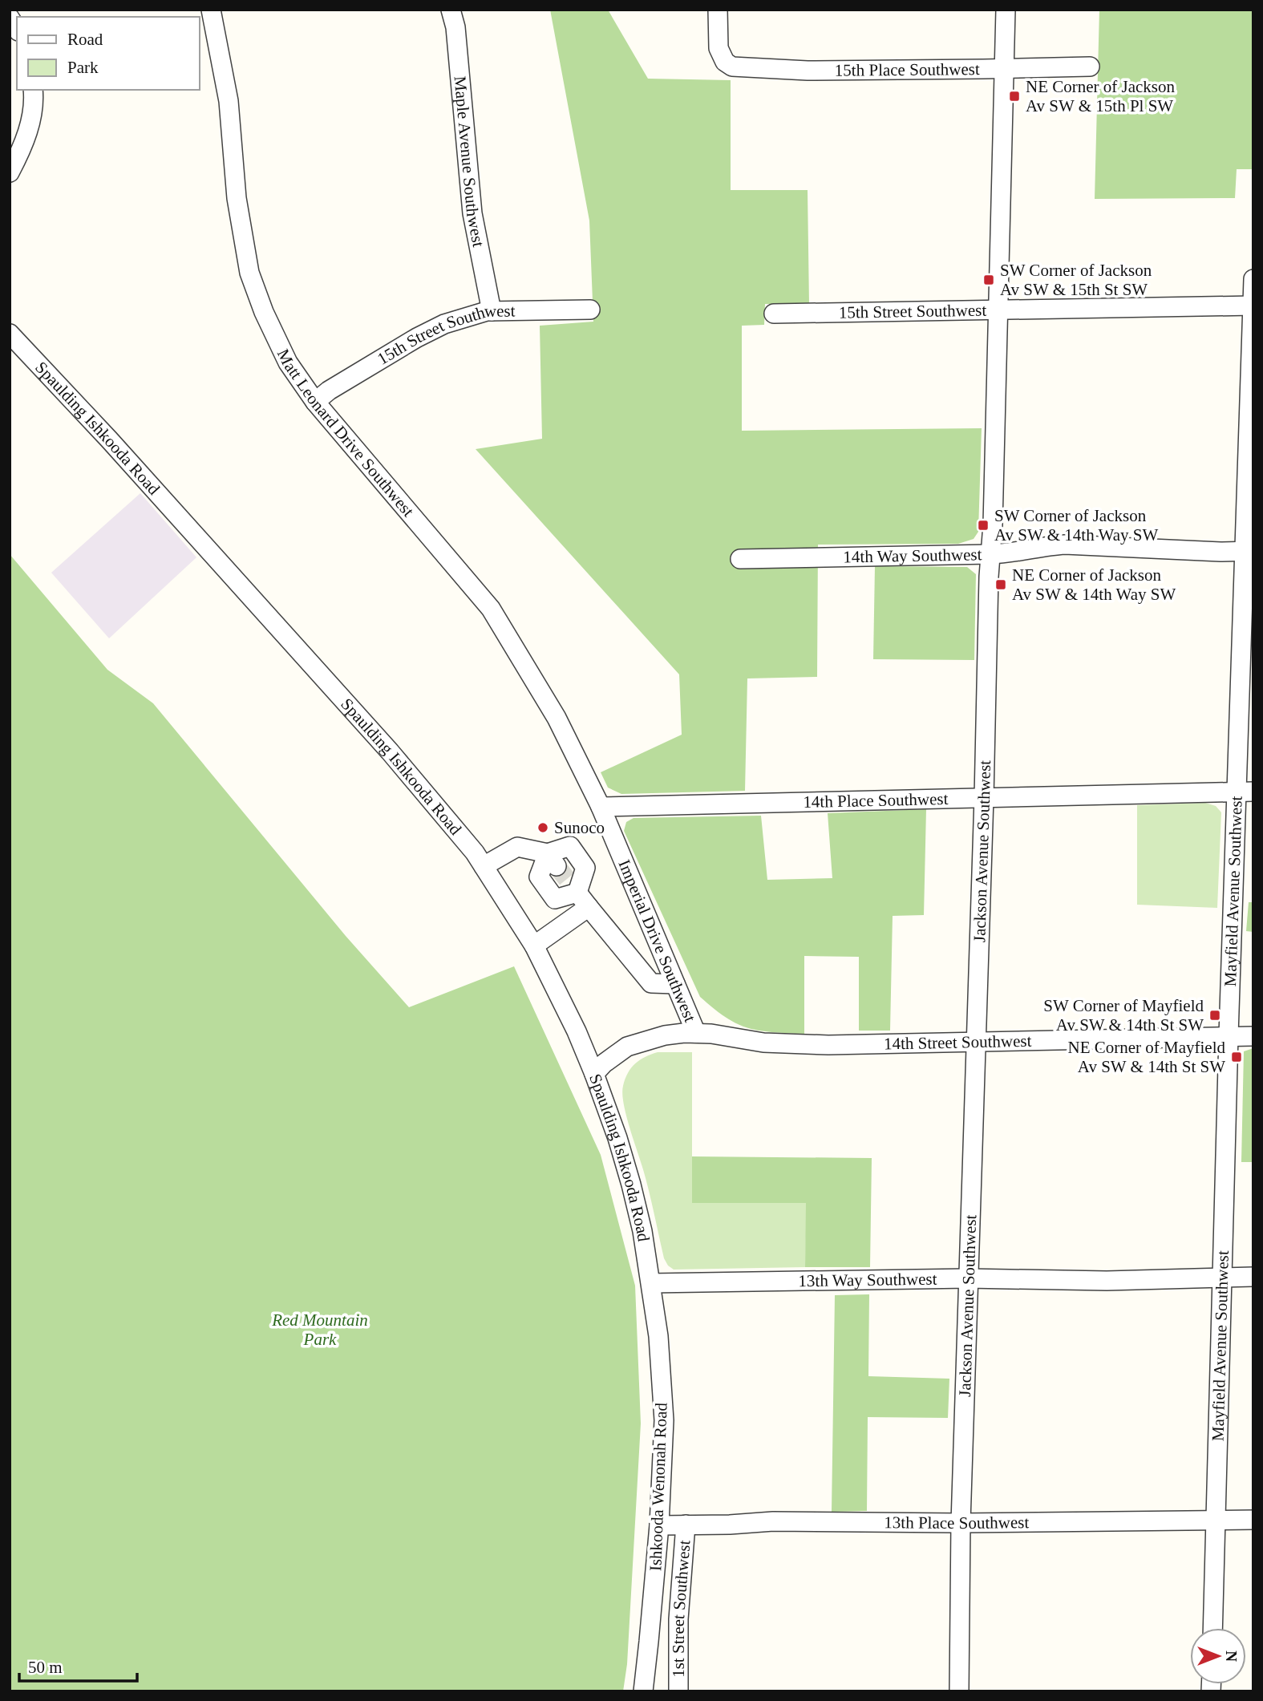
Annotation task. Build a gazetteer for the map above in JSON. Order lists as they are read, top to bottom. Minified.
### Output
{"streets":{"street":["15th Place Southwest","Maple Avenue Southwest","15th Street Southwest","Spaulding Ishkooda Road","Matt Leonard Drive Southwest","14th Way Southwest","14th Place Southwest","Jackson Avenue Southwest","Mayfield Avenue Southwest","Imperial Drive Southwest","14th Street Southwest","13th Way Southwest","Ishkooda Wenonah Road","13th Place Southwest","1st Street Southwest"]},"crossings":[["15th Place Southwest","Jackson Avenue Southwest"],["Maple Avenue Southwest","15th Street Southwest"],["15th Street Southwest","Matt Leonard Drive Southwest"],["15th Street Southwest","Jackson Avenue Southwest"],["15th Street Southwest","Mayfield Avenue Southwest"],["Spaulding Ishkooda Road","Imperial Drive Southwest"],["Spaulding Ishkooda Road","13th Way Southwest"],["Spaulding Ishkooda Road","Ishkooda Wenonah Road"],["Matt Leonard Drive Southwest","14th Place Southwest"],["Matt Leonard Drive Southwest","Imperial Drive Southwest"],["14th Way Southwest","Jackson Avenue Southwest"],["14th Way Southwest","Mayfield Avenue Southwest"],["14th Place Southwest","Jackson Avenue Southwest"],["14th Place Southwest","Mayfield Avenue Southwest"],["14th Place Southwest","Imperial Drive Southwest"],["Jackson Avenue Southwest","14th Street Southwest"],["Jackson Avenue Southwest","13th Way Southwest"],["Jackson Avenue Southwest","13th Place Southwest"],["Mayfield Avenue Southwest","14th Street Southwest"],["Mayfield Avenue Southwest","13th Way Southwest"],["Mayfield Avenue Southwest","13th Place Southwest"],["Imperial Drive Southwest","14th Street Southwest"],["13th Way Southwest","Ishkooda Wenonah Road"],["Ishkooda Wenonah Road","13th Place Southwest"],["13th Place Southwest","1st Street Southwest"]],"parks":["Red Mountain Park"],"places":{"transit":["NE Corner of Jackson Av SW & 15th Pl SW","SW Corner of Jackson Av SW & 15th St SW","SW Corner of Jackson Av SW & 14th Way SW","NE Corner of Jackson Av SW & 14th Way SW","SW Corner of Mayfield Av SW & 14th St SW","NE Corner of Mayfield Av SW & 14th St SW"],"other":["Sunoco"]},"legend":["Road","Park"],"scale_bar":"50 m","north":"right"}
